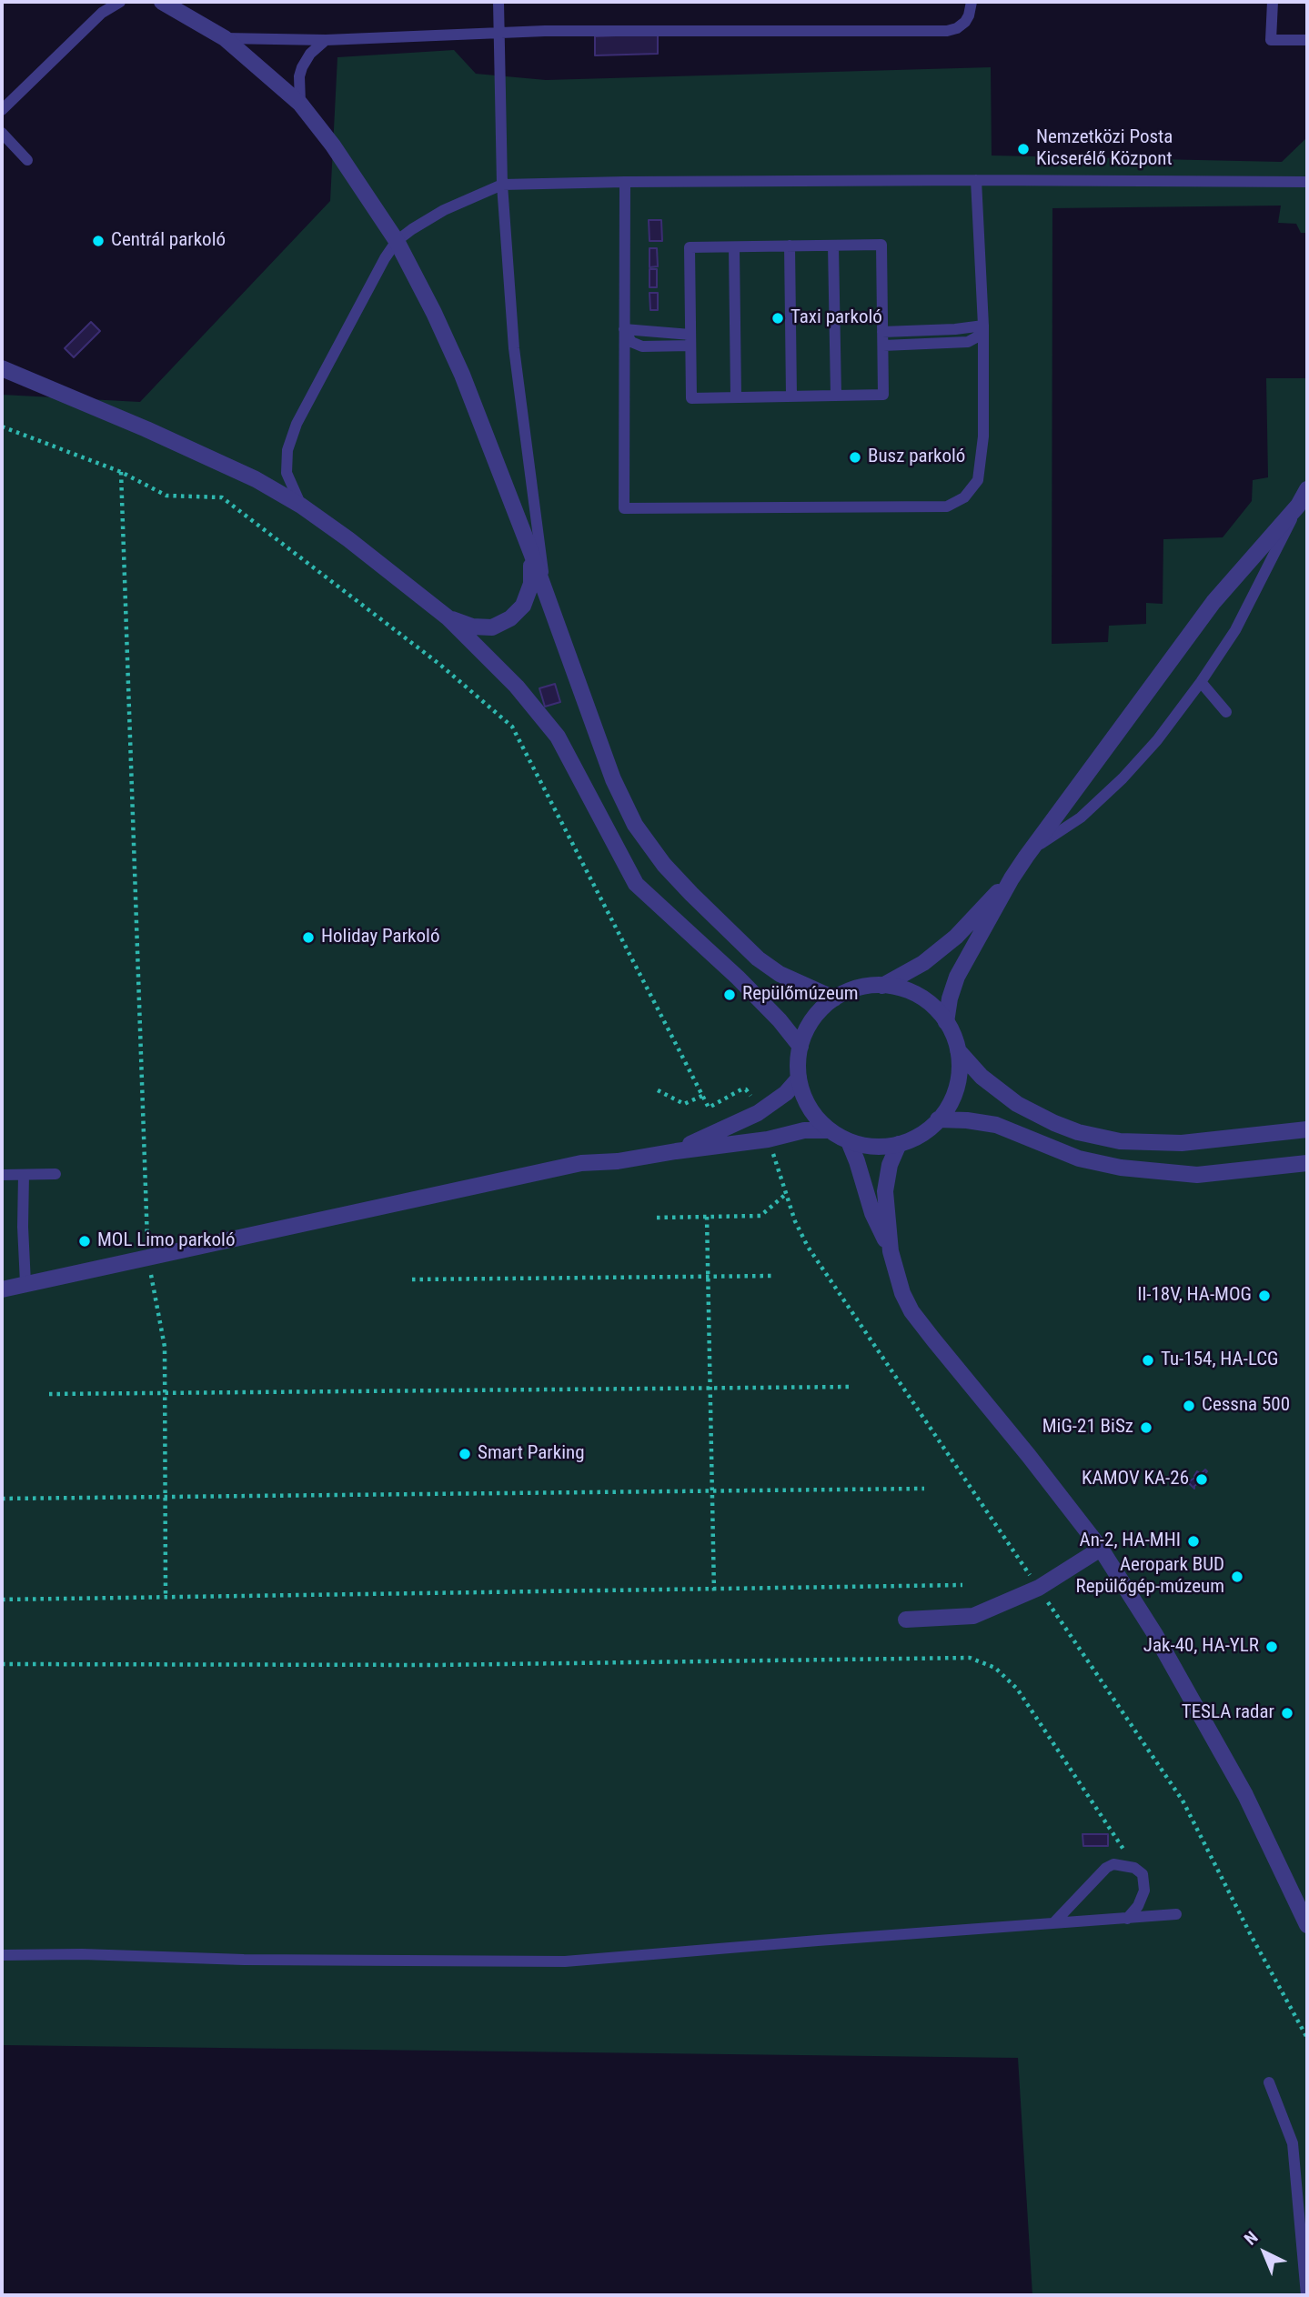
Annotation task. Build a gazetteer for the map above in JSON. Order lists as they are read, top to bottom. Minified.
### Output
{"places":["Nemzetközi Posta Kicserélő Központ","Centrál parkoló","Taxi parkoló","Busz parkoló","Holiday Parkoló","Repülőmúzeum","MOL Limo parkoló","Il-18V, HA-MOG","Tu-154, HA-LCG","Cessna 500","MiG-21 BiSz","Smart Parking","KAMOV KA-26","An-2, HA-MHI","Aeropark BUD Repülőgép-múzeum","Jak-40, HA-YLR","TESLA radar"],"north":"top left"}
